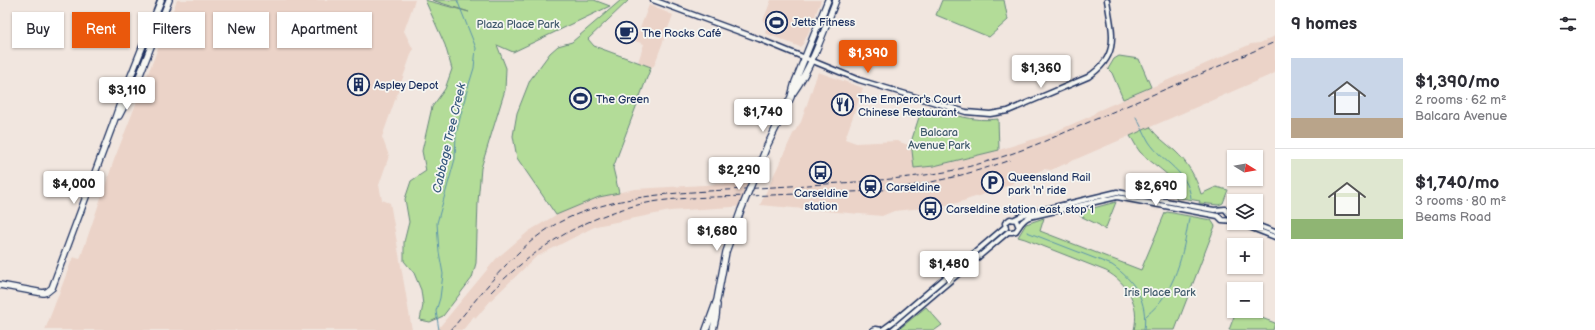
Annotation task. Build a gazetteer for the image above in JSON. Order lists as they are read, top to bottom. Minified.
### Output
{"water":["Cabbage Tree Creek"],"parks":["Plaza Place Park","Balcara Avenue Park","Iris Place Park"],"places":{"sports":["Jetts Fitness","The Green"],"cafe":["The Rocks Café"],"building":["Aspley Depot"],"restaurant":["The Emperor's Court Chinese Restaurant"],"bus stop":["Carseldine station","Carseldine station east, stop 1"],"parking":["Queensland Rail park 'n' ride"],"station":["Carseldine"]},"north":"right","page":{"heading":"9 homes","chip":["Buy","Rent","Filters","New","Apartment"],"price":["$1,390","$1,360","$3,110","$1,740","$2,290","$4,000","$2,690","$1,680","$1,480"],"list":[{"name":"$1,390/mo","note":"2 rooms · 62 m² · Balcara Avenue"},{"name":"$1,740/mo","note":"3 rooms · 80 m² · Beams Road"}],"map_buttons":["+","−"]}}
